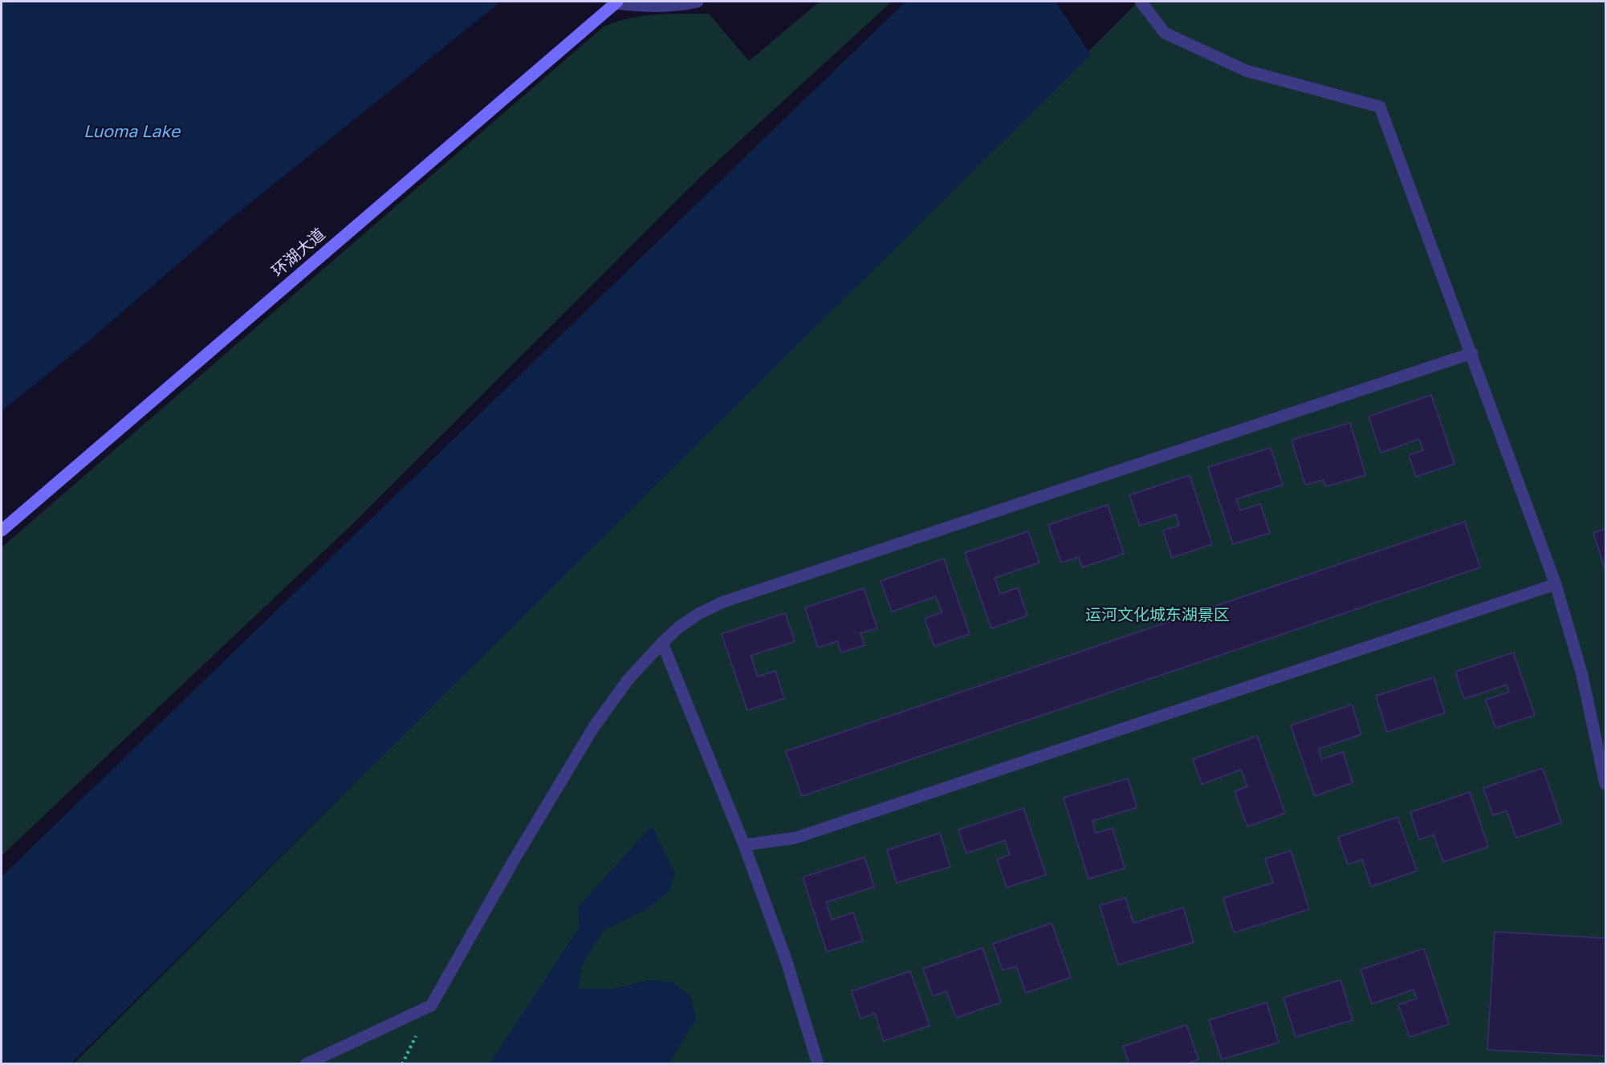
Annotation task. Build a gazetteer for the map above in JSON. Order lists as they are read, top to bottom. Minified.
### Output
{"streets":{"main road":["环湖大道"]},"water":["Luoma Lake"],"parks":["运河文化城东湖景区"]}
